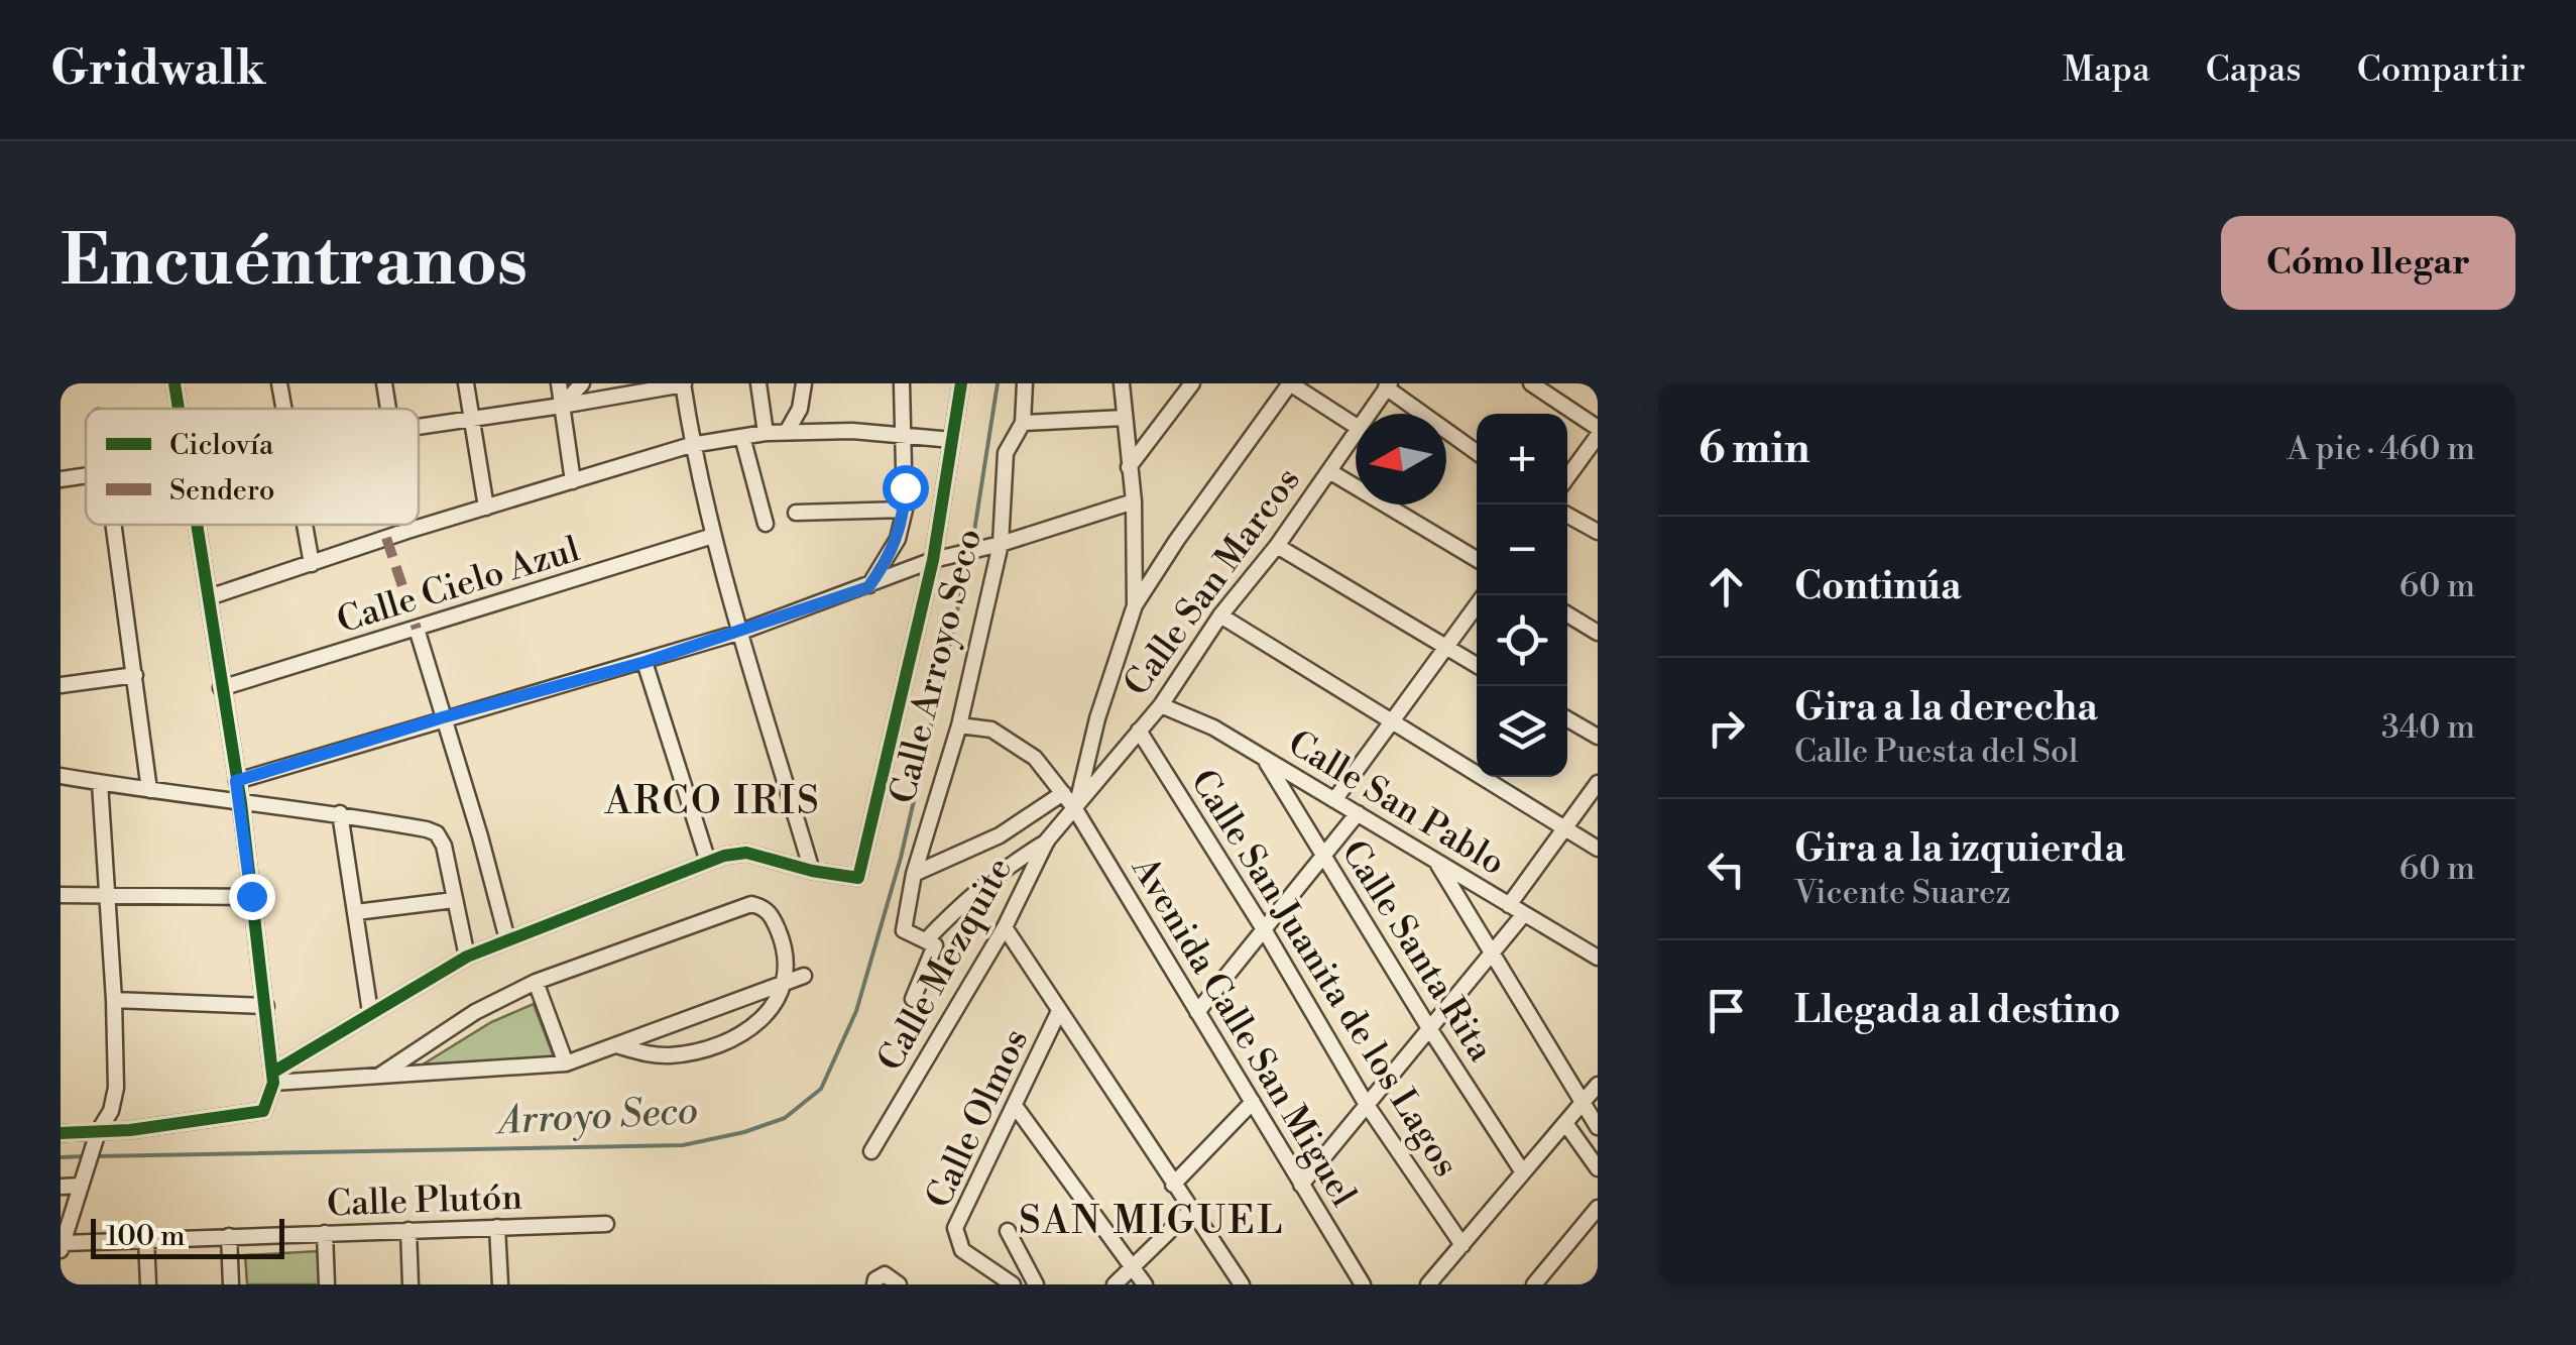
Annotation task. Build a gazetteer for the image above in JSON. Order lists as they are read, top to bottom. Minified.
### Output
{"streets":{"street":["Calle San Marcos","Calle Cielo Azul","Calle Arroyo Seco","Calle San Pablo","Calle Santa Rita","Calle Mezquite","Calle San Juanita de los Lagos","Avenida Calle San Miguel","Calle Olmos","Calle Plutón"]},"crossings":[["Calle San Marcos","Calle San Pablo"],["Calle San Marcos","Calle Mezquite"],["Calle San Marcos","Calle San Juanita de los Lagos"],["Calle San Marcos","Avenida Calle San Miguel"],["Calle Arroyo Seco","Avenida Calle San Miguel"],["Calle San Pablo","Calle Santa Rita"],["Calle Mezquite","Avenida Calle San Miguel"]],"districts":["ARCO IRIS","SAN MIGUEL"],"water":["Arroyo Seco"],"legend":["Ciclovía","Sendero"],"scale_bar":"100 m","north":"left","page":{"header":"Gridwalk","nav":["Mapa","Capas","Compartir"],"buttons":"Cómo llegar","title":"Encuéntranos","heading":["6 min","A pie · 460 m"],"map_buttons":["+","−"],"list":[["Continúa","60 m"],["Gira a la derecha","Calle Puesta del Sol","340 m"],["Gira a la izquierda","Vicente Suarez","60 m"],"Llegada al destino"],"scale":"100 m"}}
